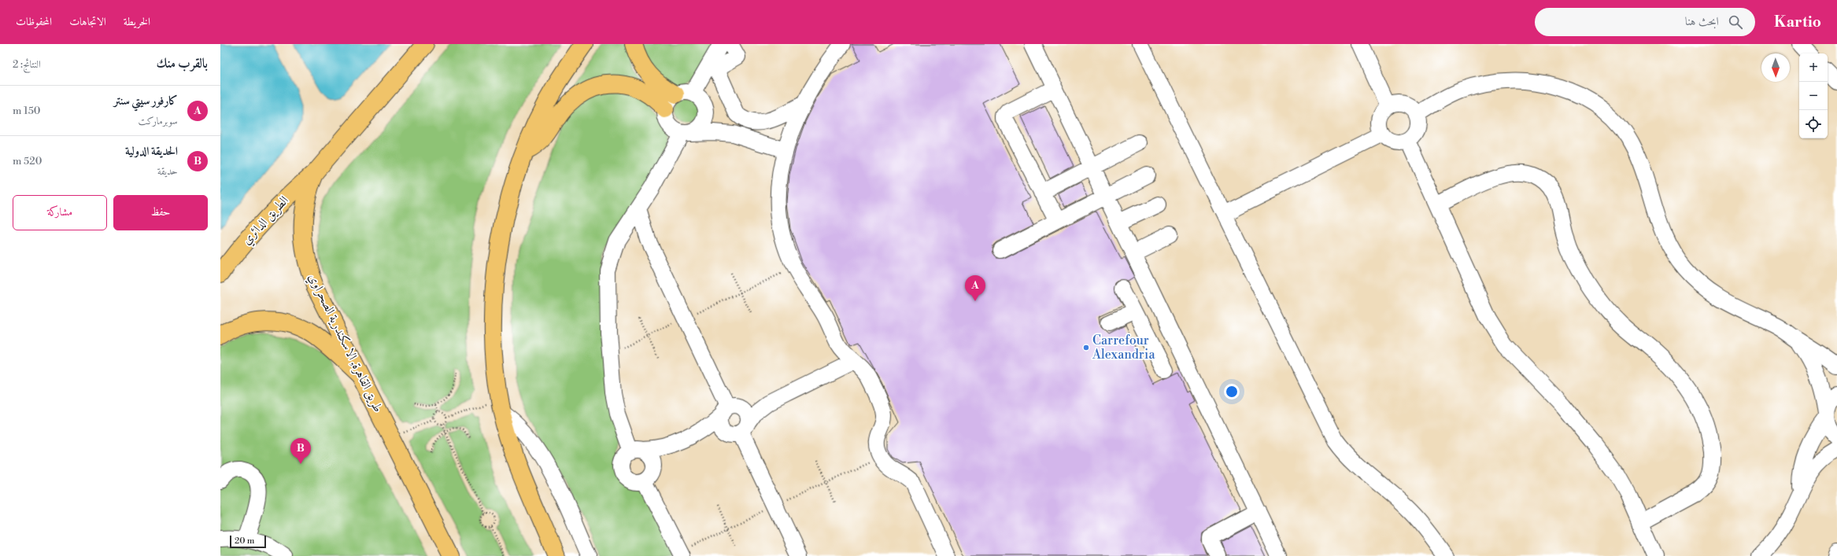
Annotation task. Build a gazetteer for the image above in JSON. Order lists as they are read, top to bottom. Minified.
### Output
{"streets":{"main road":["الطريق الدائري","طريق القاهرة, الاسكندرية الصحراوي"]},"crossings":[["الطريق الدائري","طريق القاهرة, الاسكندرية الصحراوي"]],"places":["Carrefour Alexandria"],"scale_bar":"20 m","north":"bottom","page":{"header":"Kartio","search":"ابحث هنا","nav":["الخريطة","الاتجاهات","المحفوظات"],"heading":["بالقرب منك","النتائج: 2"],"map_buttons":["+","−"],"list":[{"mark":"A","name":"كارفور سيتي سنتر","note":"سوبرماركت","value":"150 m"},{"mark":"B","name":"الحديقة الدولية","note":"حديقة","value":"520 m"}],"buttons":["حفظ","مشاركة"],"pins":["A","B"],"scale":"20 m"}}
